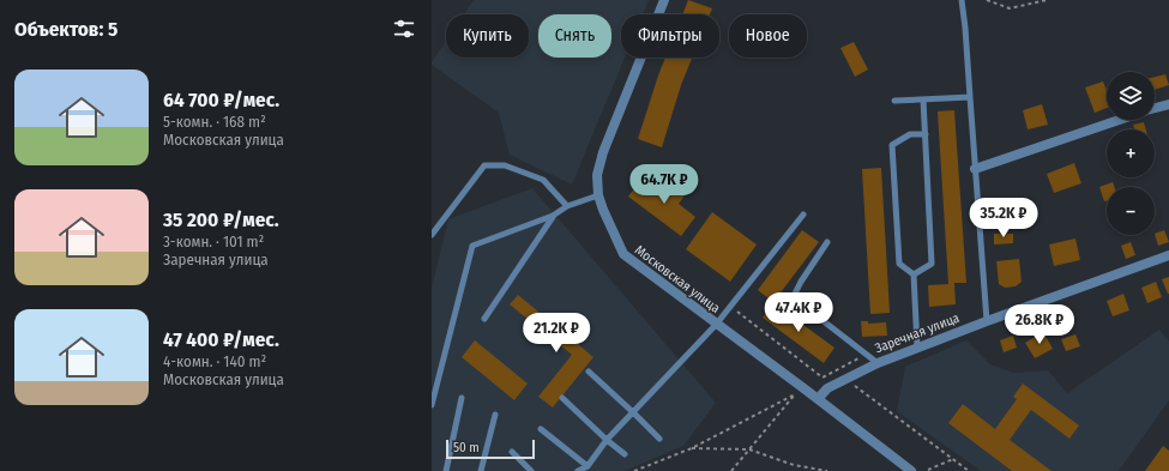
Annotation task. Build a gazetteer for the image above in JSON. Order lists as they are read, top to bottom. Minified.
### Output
{"streets":{"street":["Московская улица","Заречная улица"]},"crossings":[["Московская улица","Заречная улица"]],"scale_bar":"50 m","page":{"heading":"Объектов: 5","chip":["Купить","Снять","Фильтры","Новое"],"list":[{"name":"64 700 ₽/мес.","note":"5-комн. · 168 m² · Московская улица"},{"name":"35 200 ₽/мес.","note":"3-комн. · 101 m² · Заречная улица"},{"name":"47 400 ₽/мес.","note":"4-комн. · 140 m² · Московская улица"}],"map_buttons":["+","−"],"price":["64.7K ₽","35.2K ₽","47.4K ₽","26.8K ₽","21.2K ₽"],"scale":"50 m"}}
